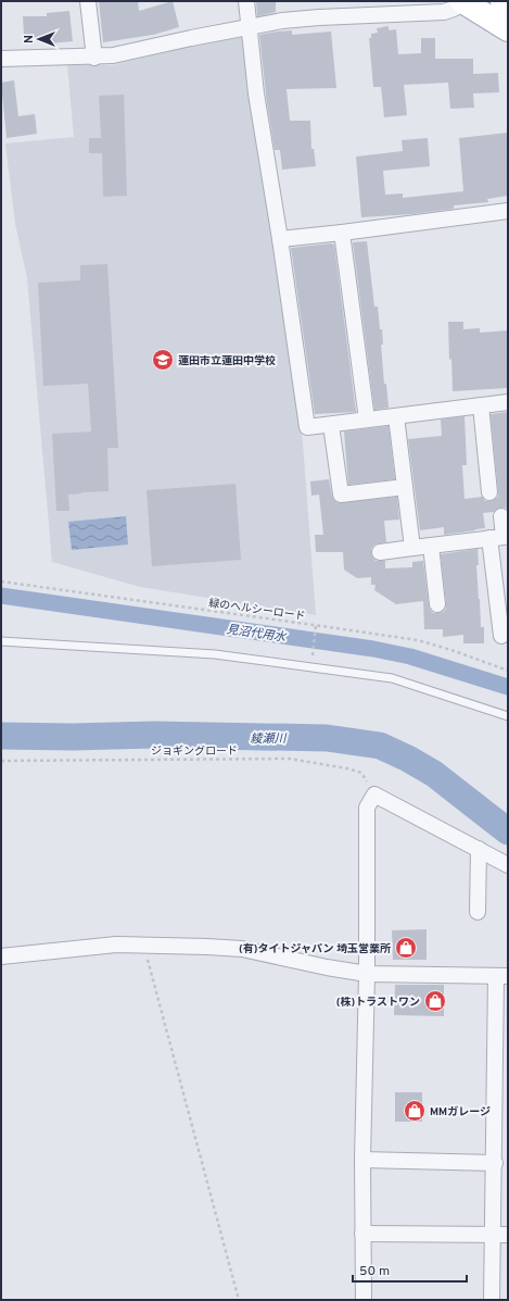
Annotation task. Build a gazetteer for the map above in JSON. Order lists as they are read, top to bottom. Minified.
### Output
{"streets":{"path":["緑のヘルシーロード","ジョギングロード"]},"water":["見沼代用水","綾瀬川"],"places":{"school or university":["蓮田市立蓮田中学校"],"shop":["(有)タイトジャパン 埼玉営業所","(株)トラストワン","MMガレージ"]},"scale_bar":"50 m","north":"left"}
